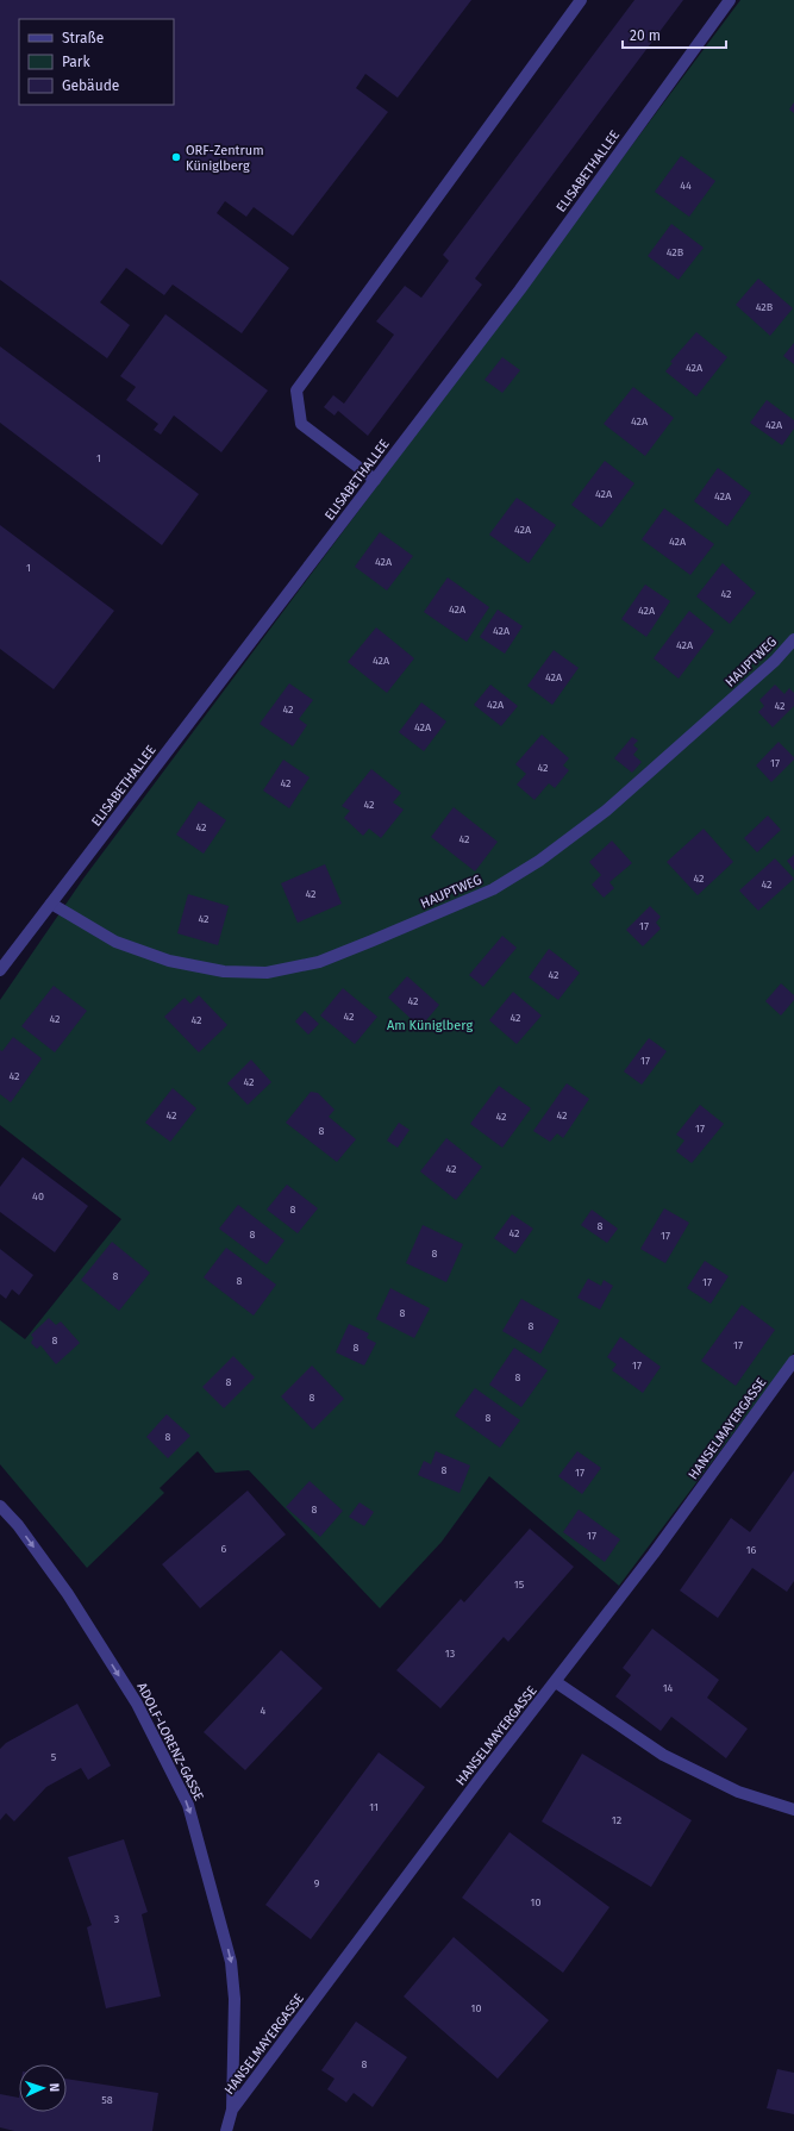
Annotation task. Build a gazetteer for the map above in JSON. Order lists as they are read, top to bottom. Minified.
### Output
{"streets":{"street":["ELISABETHALLEE","HAUPTWEG","HANSELMAYERGASSE","ADOLF-LORENZ-GASSE"]},"crossings":[["ELISABETHALLEE","HAUPTWEG"],["HANSELMAYERGASSE","ADOLF-LORENZ-GASSE"]],"one_way":["ADOLF-LORENZ-GASSE"],"parks":["Am Küniglberg"],"places":["ORF-Zentrum Küniglberg"],"house_numbers":["44","42B","42B","42A","42A","42A","1","42A","42A","42A","42A","42A","1","42","42A","42A","42A","42A","42A","42A","42A","42","42","42A","17","42","42","42","42","42","42","42","42","42","17","42","42","42","42","42","42","17","42","42","42","42","42","17","8","42","40","8","8","42","8","17","8","8","8","17","8","8","8","17","8","17","8","8","8","8","8","8","17","8","17","6","16","15","13","14","4","5","11","12","9","10","3","10","8","58"],"legend":["Straße","Park","Gebäude"],"scale_bar":"20 m","north":"right"}
